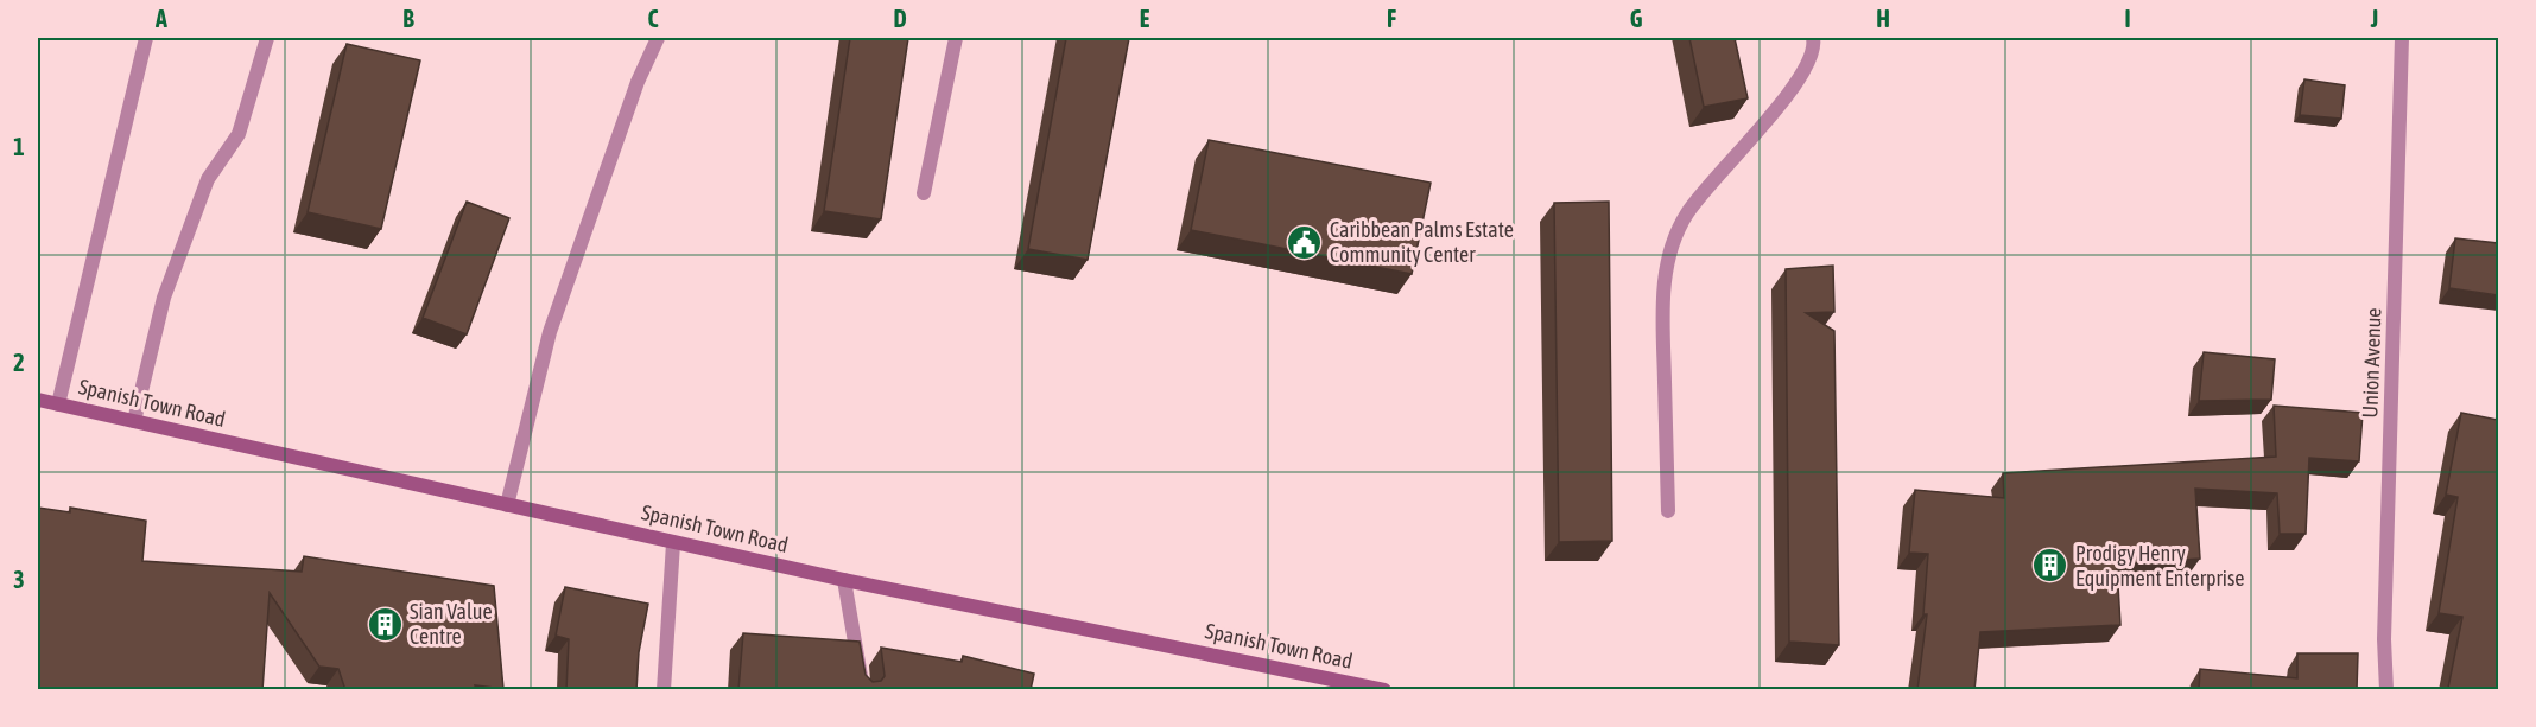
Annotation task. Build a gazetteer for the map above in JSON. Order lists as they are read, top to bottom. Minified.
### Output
{"streets":{"main road":["Spanish Town Road"],"street":["Union Avenue"]},"places":{"public building":["Caribbean Palms Estate Community Center"],"building":["Prodigy Henry Equipment Enterprise","Sian Value Centre"]},"grid":{"columns":["A","B","C","D","E","F","G","H","I","J"],"rows":["1","2","3"]}}
